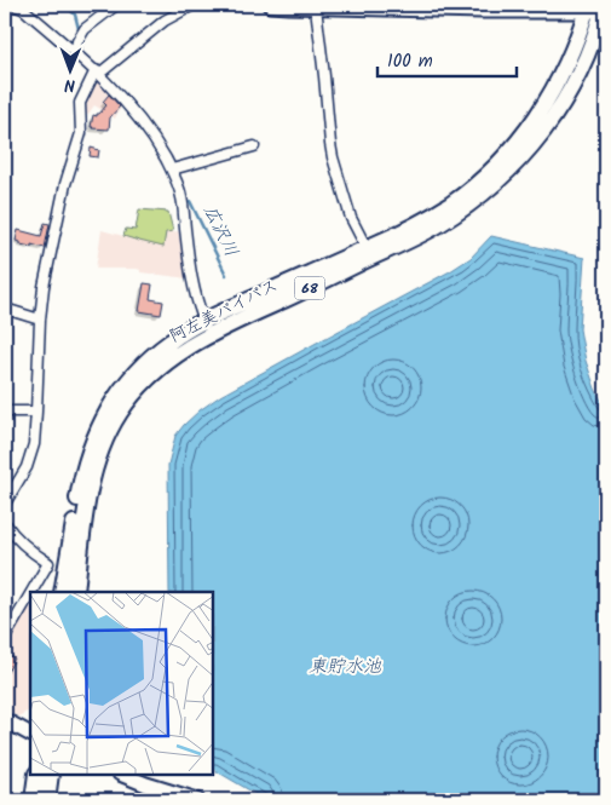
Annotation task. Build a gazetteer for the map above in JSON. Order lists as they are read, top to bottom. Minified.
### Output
{"streets":{"main road":["68","阿左美バイパス"]},"water":["広沢川","東貯水池"],"scale_bar":"100 m","north":"bottom"}
